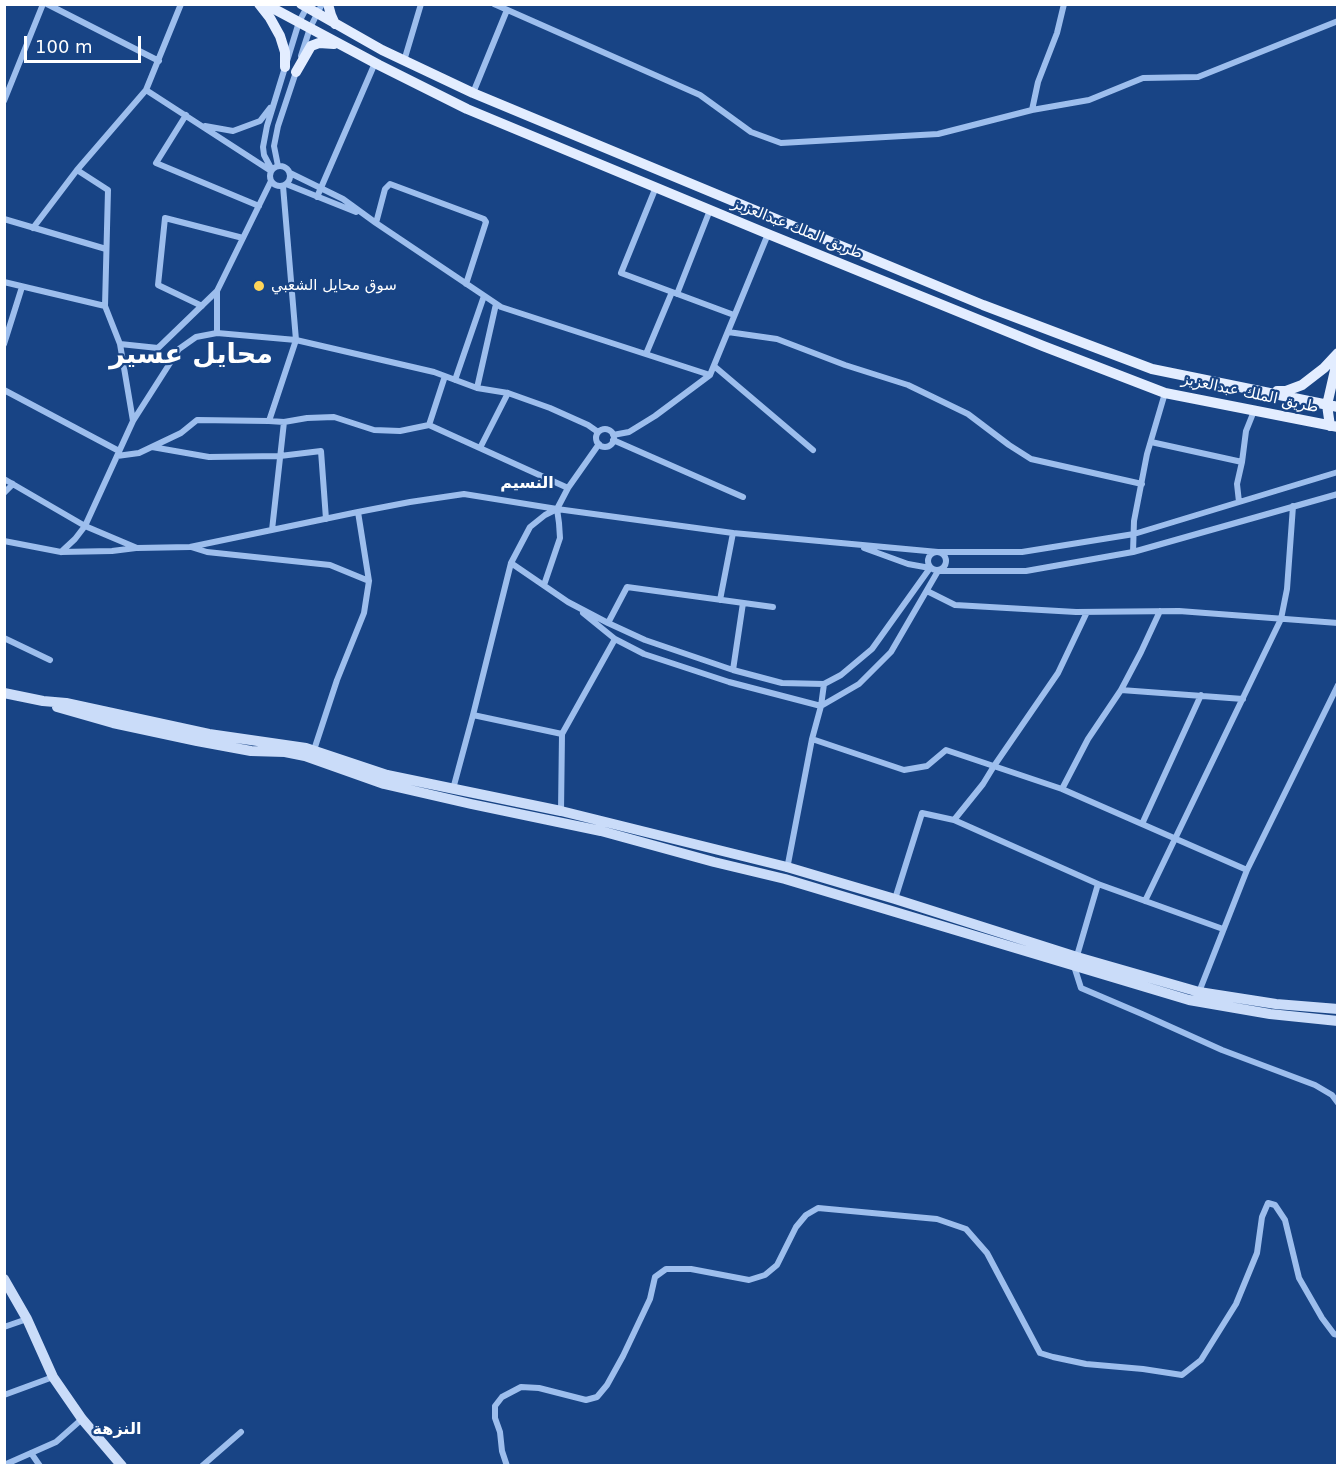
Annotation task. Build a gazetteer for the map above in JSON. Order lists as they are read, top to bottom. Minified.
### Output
{"streets":{"main road":["طريق الملك عبدالعزيز"]},"districts":["محايل عسير","النسيم","النزهة"],"places":["سوق محايل الشعبي"],"scale_bar":"100 m"}
